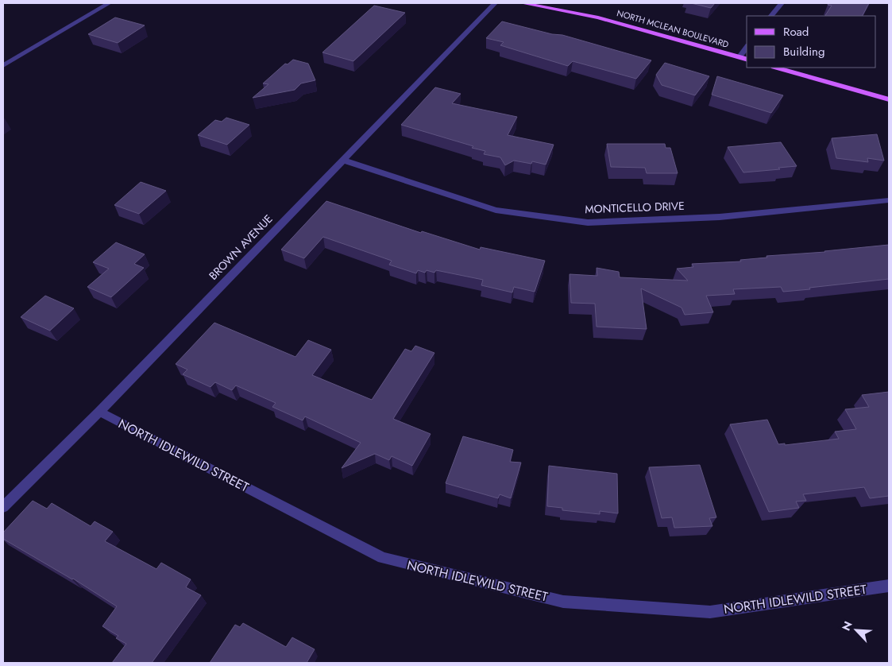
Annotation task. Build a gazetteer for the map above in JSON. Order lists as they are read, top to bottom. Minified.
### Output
{"streets":{"main road":["NORTH MCLEAN BOULEVARD"],"street":["MONTICELLO DRIVE","BROWN AVENUE","NORTH IDLEWILD STREET"]},"crossings":[["MONTICELLO DRIVE","BROWN AVENUE"],["BROWN AVENUE","NORTH IDLEWILD STREET"]],"legend":["Road","Building"],"north":"top left"}
